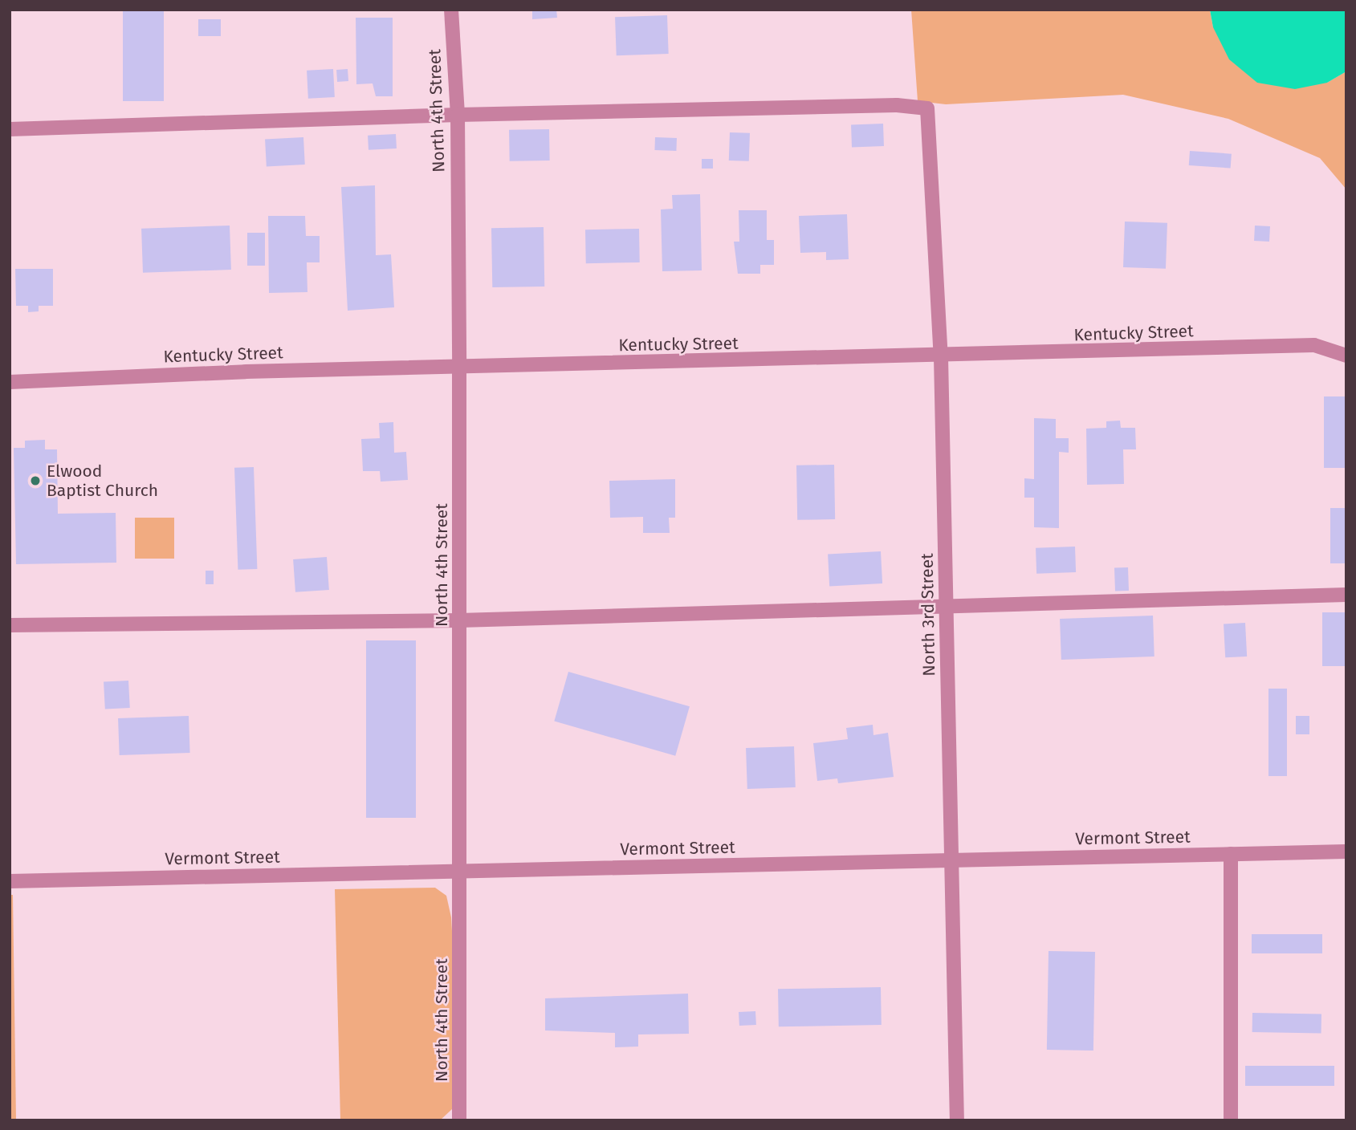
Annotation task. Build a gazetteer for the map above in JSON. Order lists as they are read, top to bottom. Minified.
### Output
{"streets":{"street":["North 4th Street","Kentucky Street","North 3rd Street","Vermont Street"]},"crossings":[["North 4th Street","Kentucky Street"],["North 4th Street","North 3rd Street"],["North 4th Street","Vermont Street"],["Kentucky Street","North 3rd Street"],["North 3rd Street","Vermont Street"]],"places":["Elwood Baptist Church"]}
